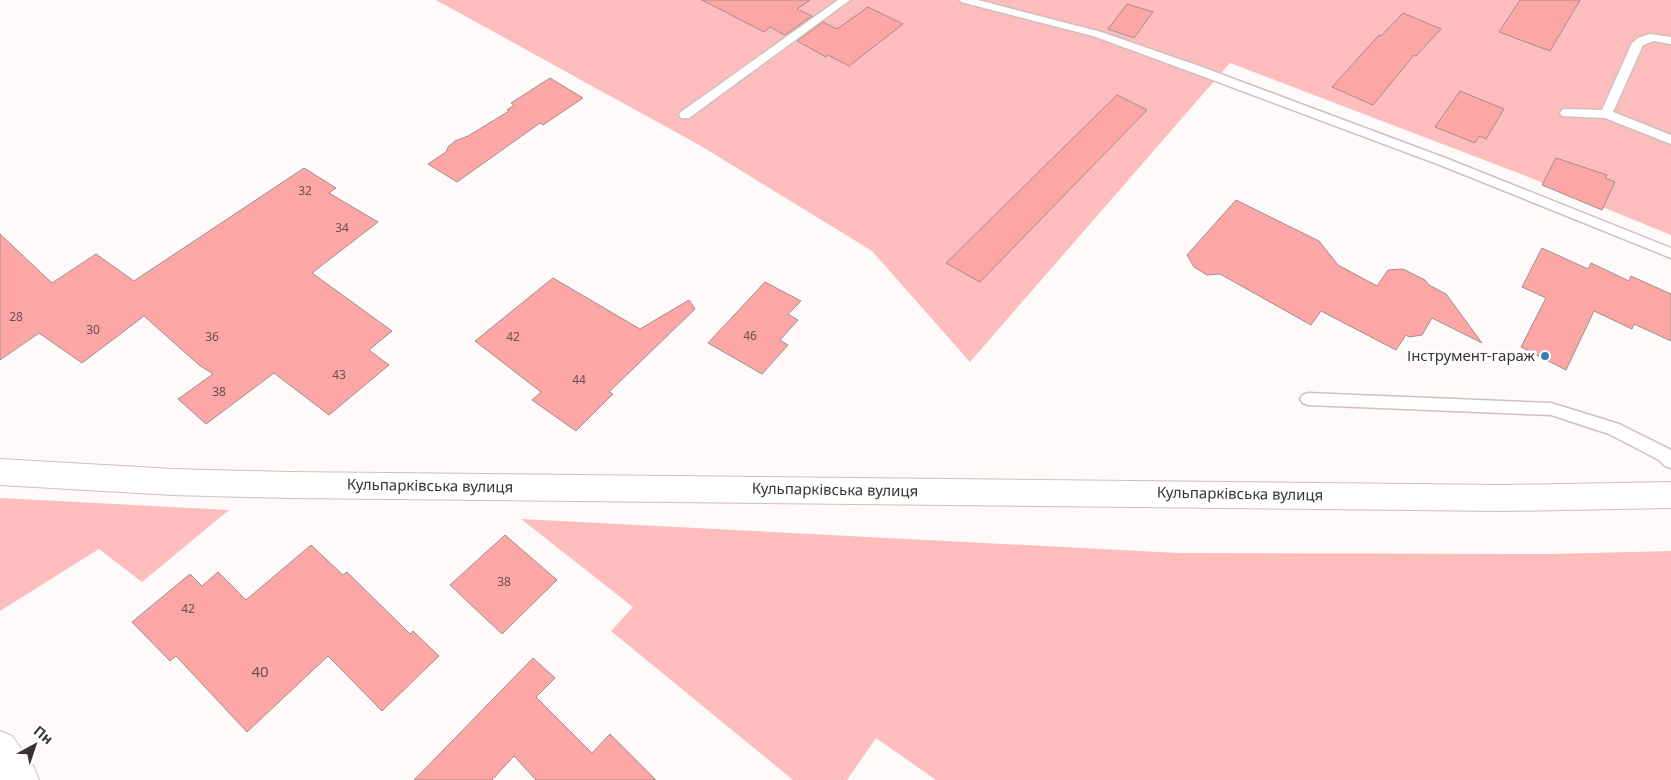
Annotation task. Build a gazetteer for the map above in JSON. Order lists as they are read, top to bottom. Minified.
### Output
{"streets":{"main road":["Кульпарківська вулиця"]},"places":["Інструмент-гараж"],"house_numbers":["32","34","28","30","46","36","42","43","44","38","38","42","40"],"north":"top right"}
